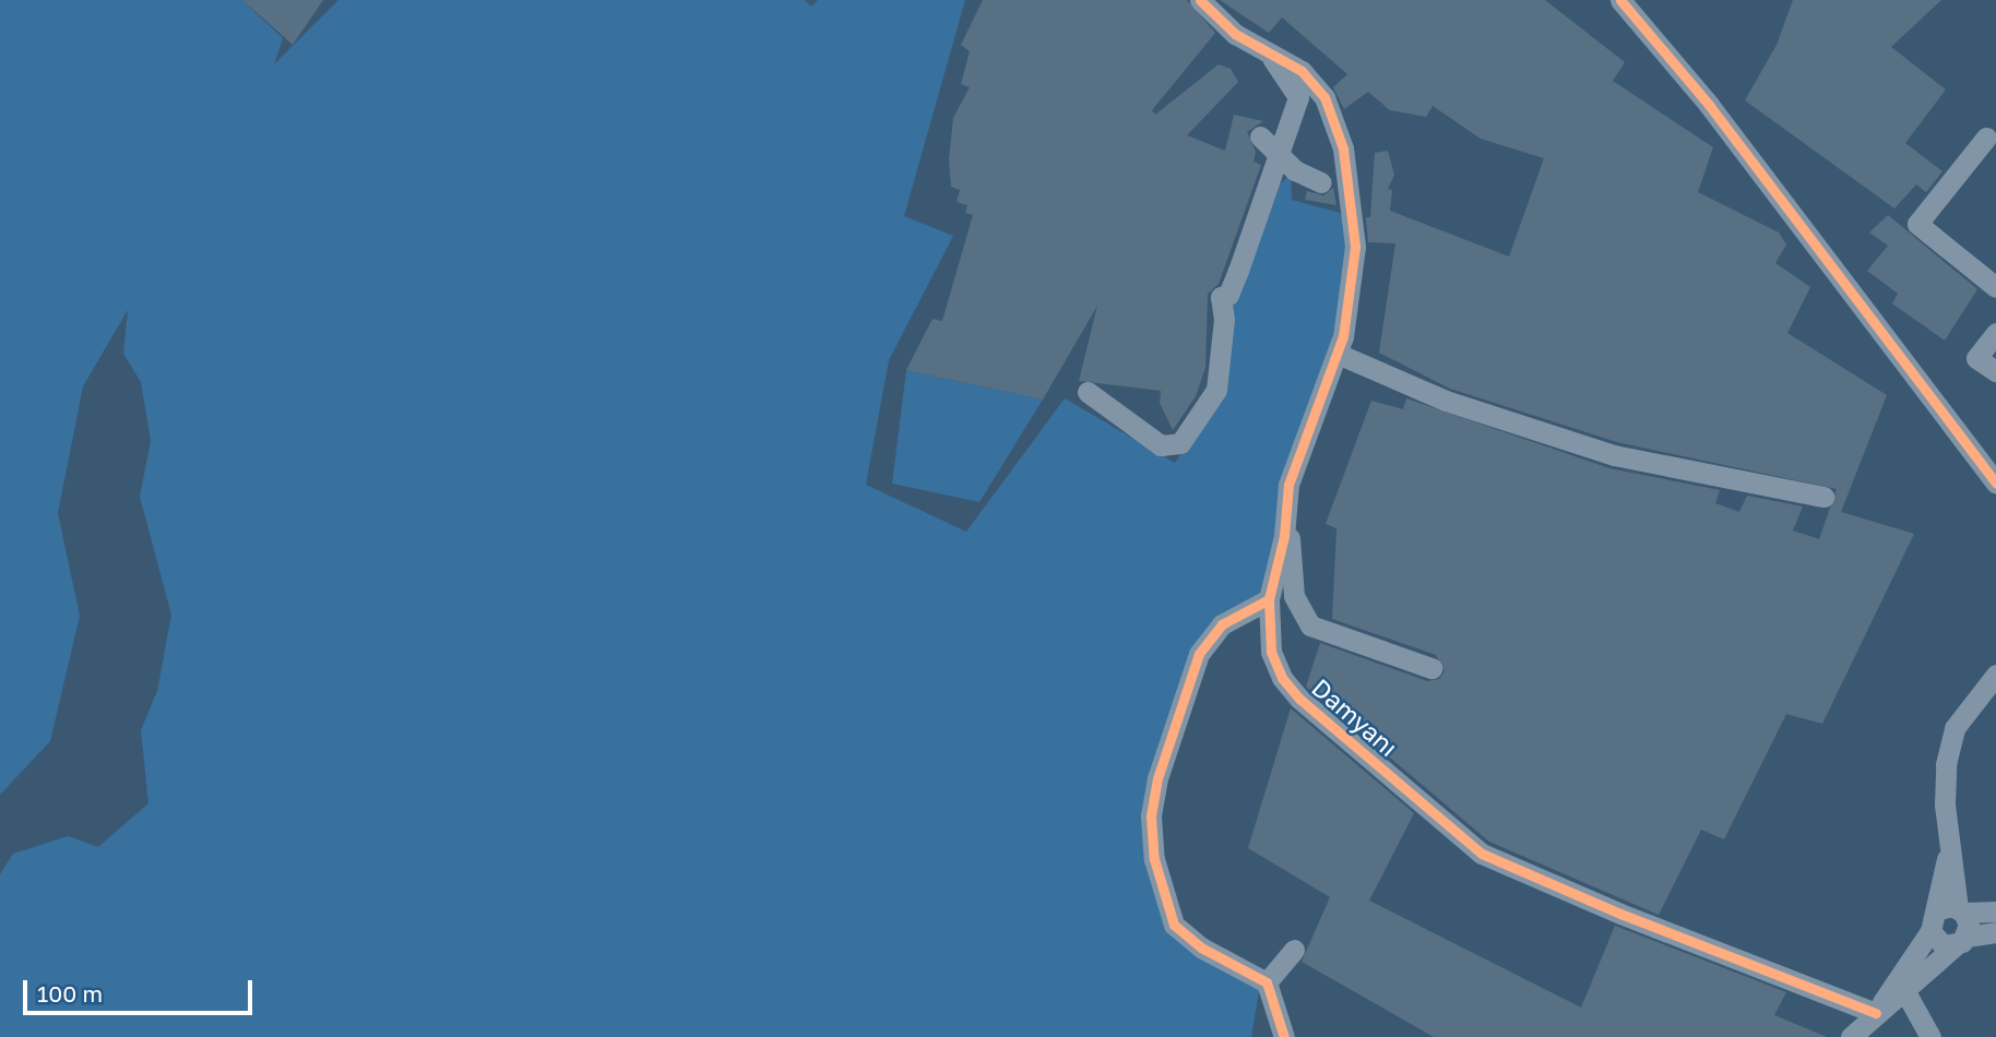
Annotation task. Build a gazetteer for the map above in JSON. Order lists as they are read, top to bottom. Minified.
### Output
{"streets":{"street":["Damyanı"]},"scale_bar":"100 m"}
